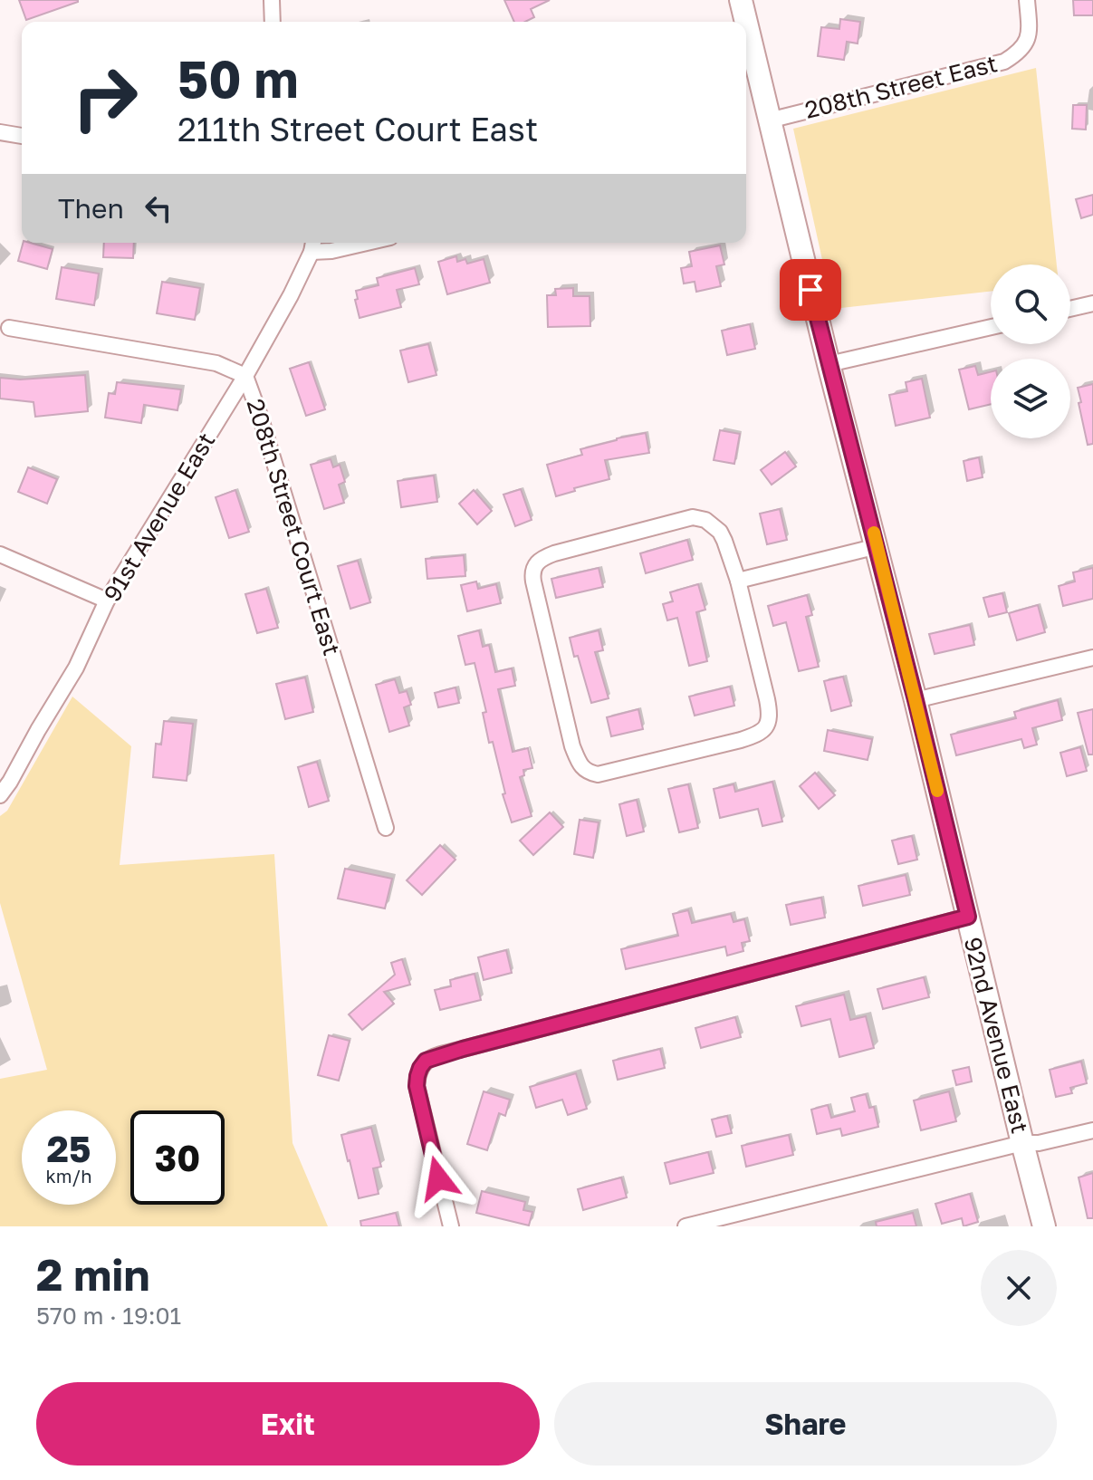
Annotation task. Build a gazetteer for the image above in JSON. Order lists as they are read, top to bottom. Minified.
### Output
{"streets":{"street":["208th Street East","91st Avenue East","208th Street Court East","92nd Avenue East"]},"crossings":[["208th Street East","92nd Avenue East"],["91st Avenue East","208th Street Court East"]],"page":{"turn":["50 m","211th Street Court East"],"then":"Then","speed":"25 km/h","limit":"30","heading":["2 min","570 m · 19:01"],"buttons":["Exit","Share"]}}
